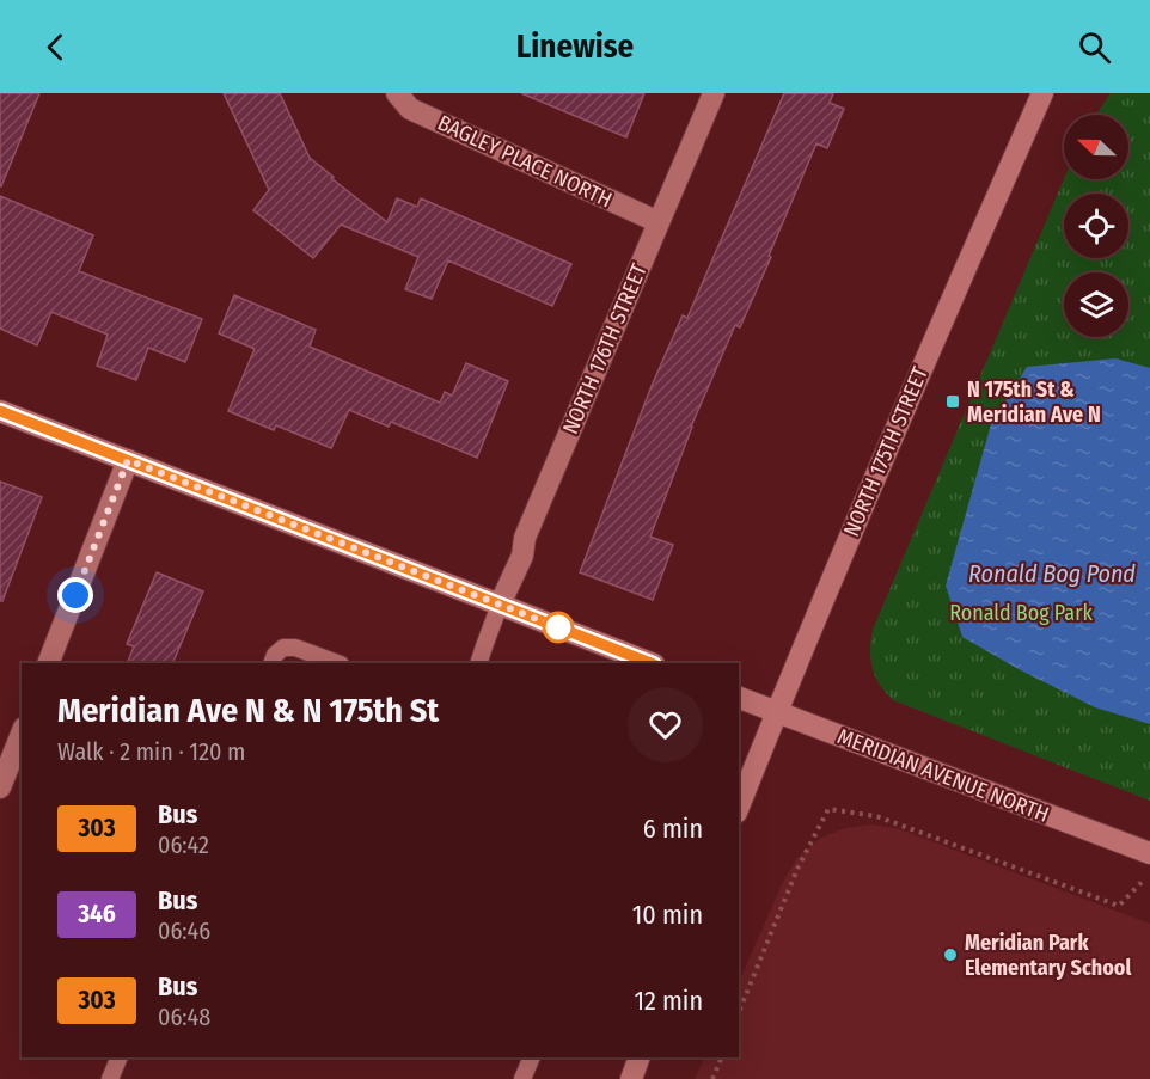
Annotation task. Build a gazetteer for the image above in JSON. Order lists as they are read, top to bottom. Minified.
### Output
{"streets":{"street":["BAGLEY PLACE NORTH","NORTH 176TH STREET","NORTH 175TH STREET","MERIDIAN AVENUE NORTH"]},"crossings":[["BAGLEY PLACE NORTH","NORTH 176TH STREET"],["NORTH 175TH STREET","MERIDIAN AVENUE NORTH"]],"water":["Ronald Bog Pond"],"parks":["Ronald Bog Park"],"places":{"transit":["N 175th St & Meridian Ave N"],"other":["Meridian Park Elementary School"]},"lines":["bus line 303"],"north":"left","page":{"header":"Linewise","heading":["Meridian Ave N & N 175th St","Walk · 2 min · 120 m"],"list":[{"mark":"303","name":"Bus","note":"06:42","value":"6 min"},{"mark":"346","name":"Bus","note":"06:46","value":"10 min"},{"mark":"303","name":"Bus","note":"06:48","value":"12 min"}]}}
